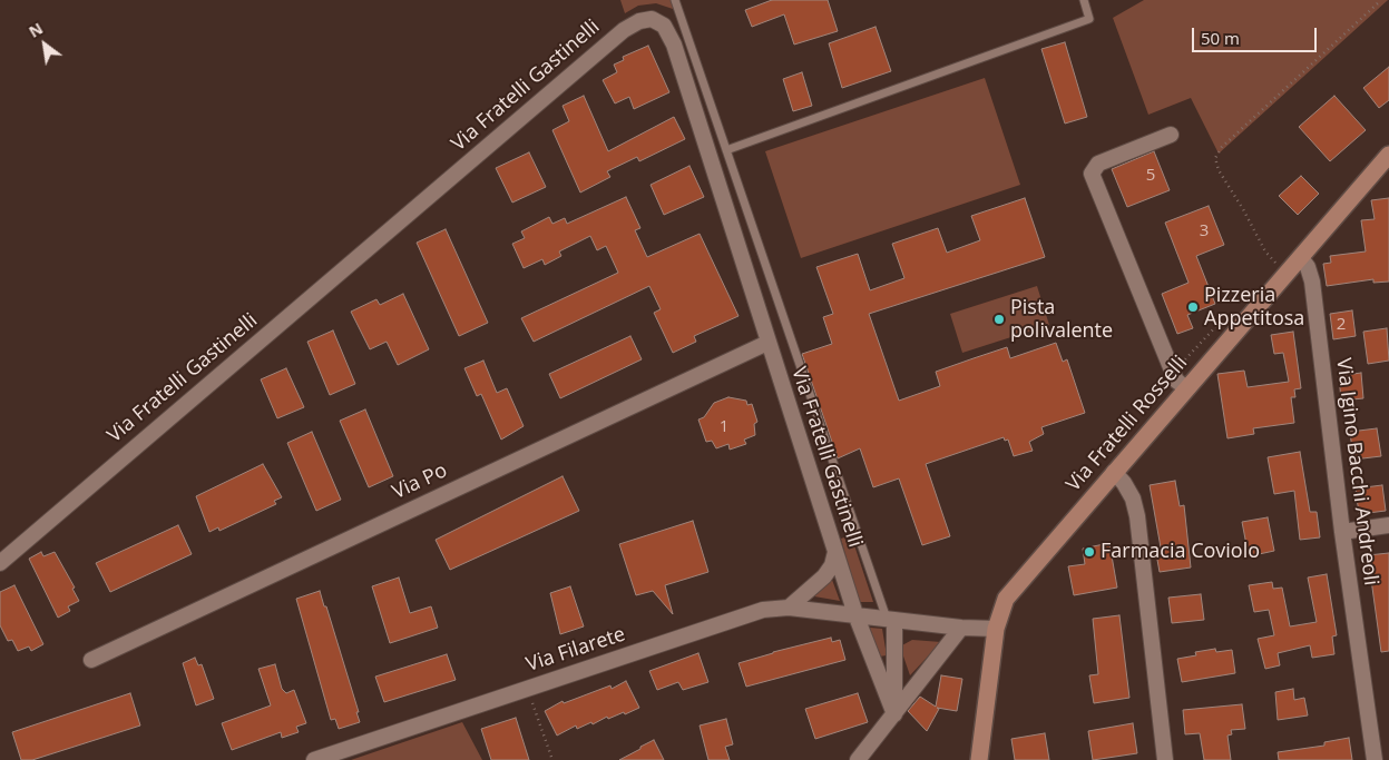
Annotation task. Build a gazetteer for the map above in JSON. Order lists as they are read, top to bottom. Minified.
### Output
{"streets":{"street":["Via Fratelli Gastinelli","Via Fratelli Rosselli","Via Igino Bacchi Andreoli","Via Po","Via Filarete"]},"crossings":[["Via Fratelli Gastinelli","Via Po"],["Via Fratelli Gastinelli","Via Filarete"],["Via Fratelli Rosselli","Via Igino Bacchi Andreoli"]],"places":["Pizzeria Appetitosa","Pista polivalente","Farmacia Coviolo"],"house_numbers":["5","3","2","1"],"scale_bar":"50 m","north":"top left"}
